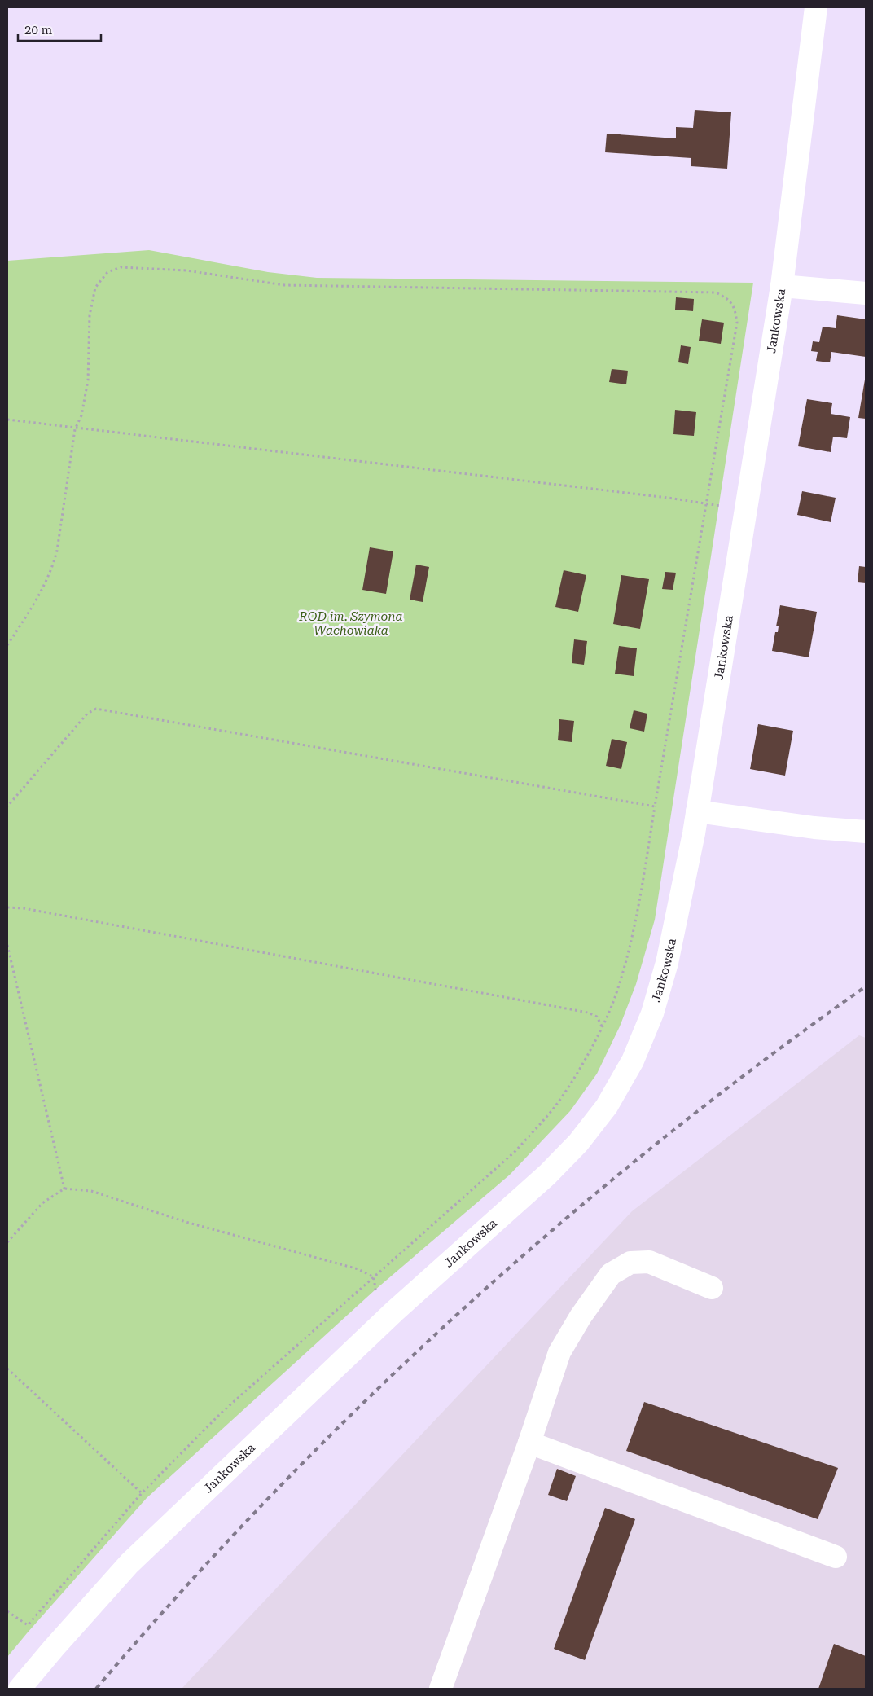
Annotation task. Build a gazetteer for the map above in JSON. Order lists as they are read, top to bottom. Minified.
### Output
{"streets":{"street":["Jankowska"]},"parks":["ROD im. Szymona Wachowiaka"],"scale_bar":"20 m"}
